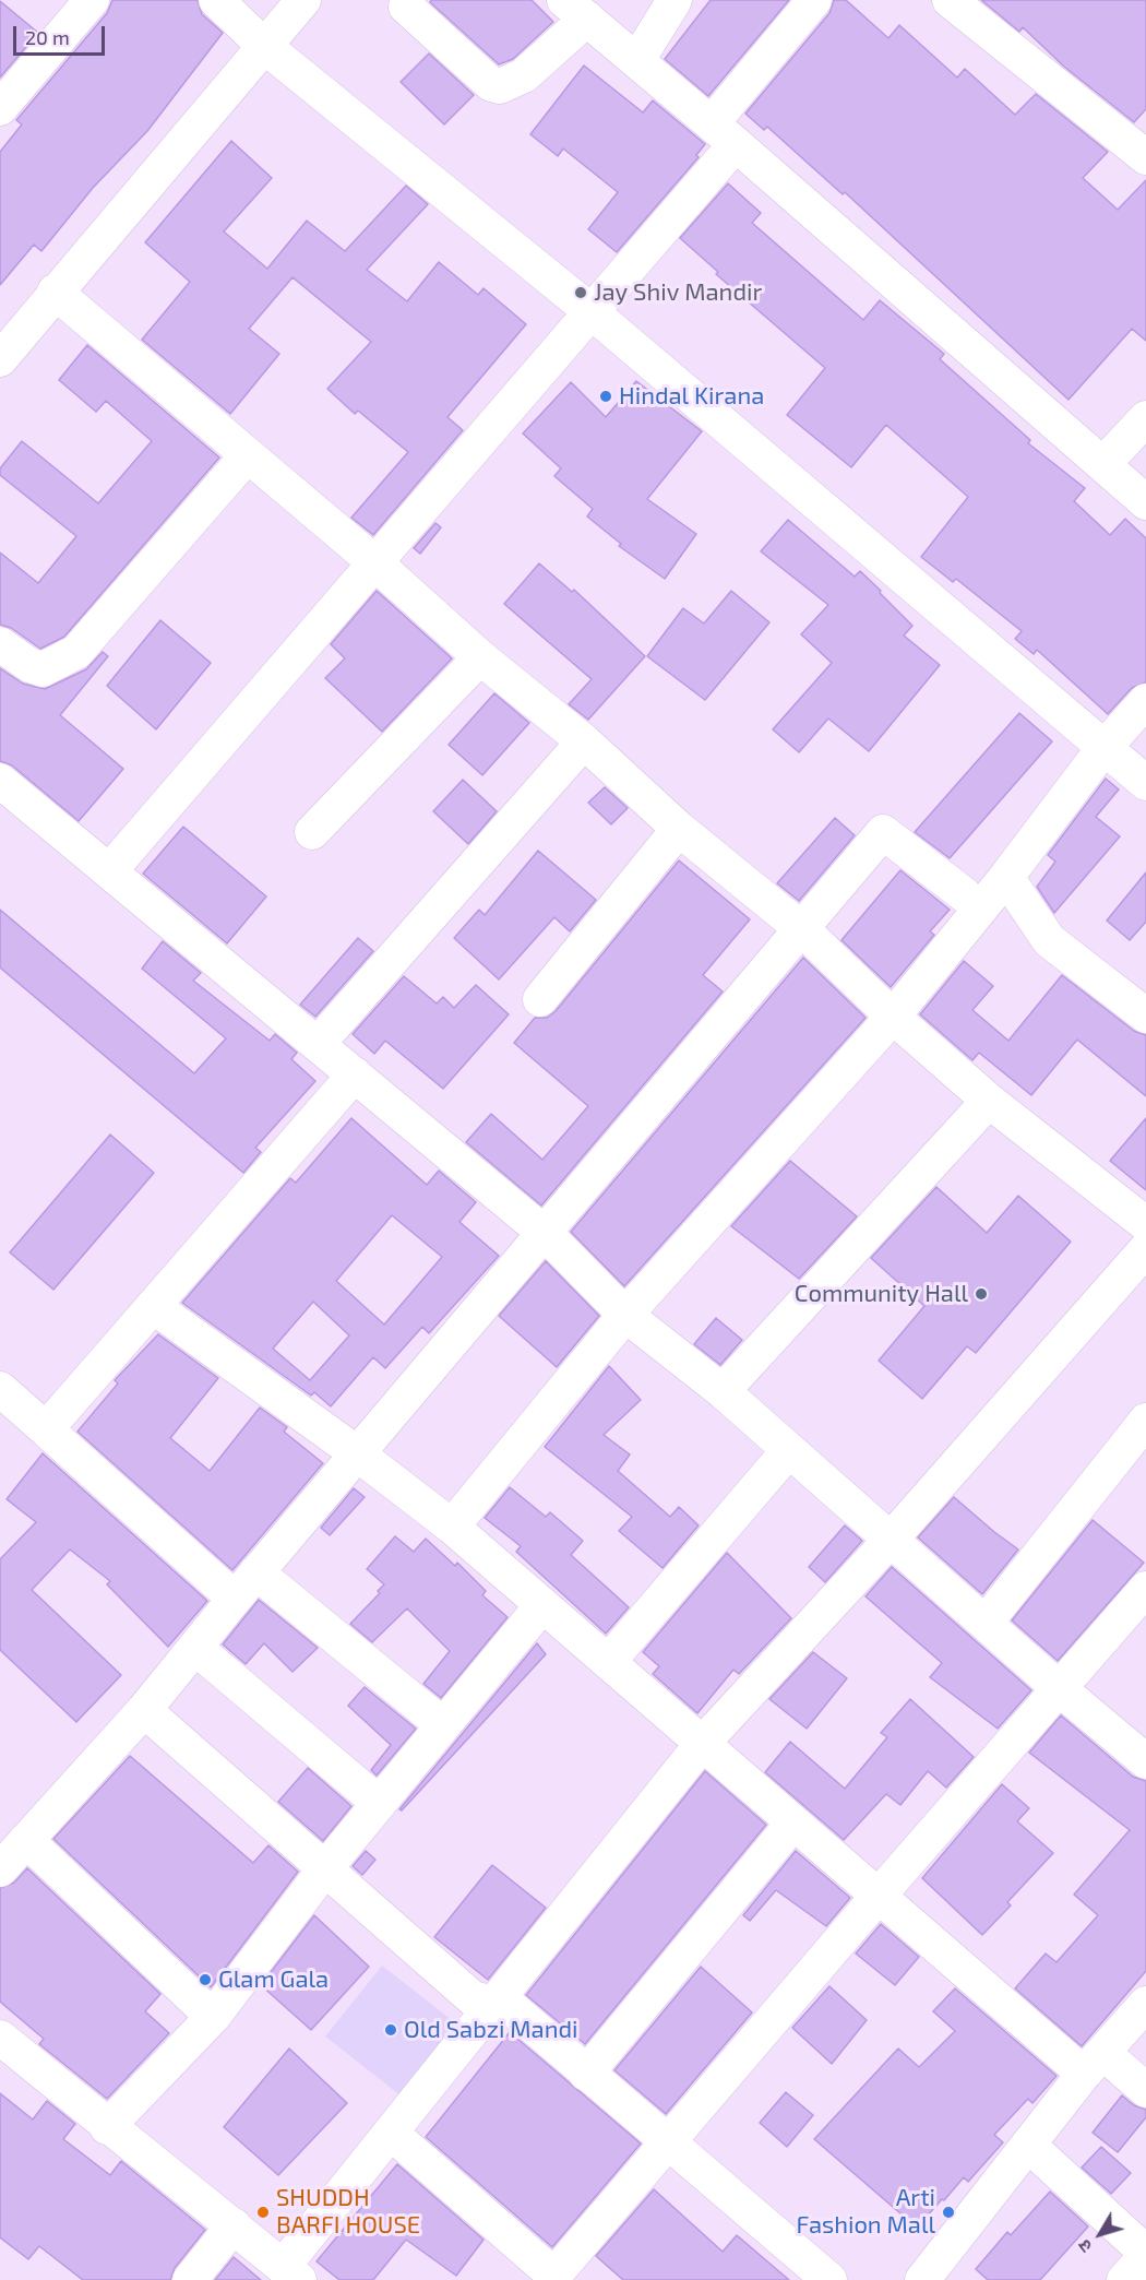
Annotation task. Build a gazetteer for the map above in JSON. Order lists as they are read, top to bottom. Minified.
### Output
{"places":["Jay Shiv Mandir","Hindal Kirana","Community Hall","Glam Gala","Old Sabzi Mandi","SHUDDH BARFI HOUSE","Arti Fashion Mall"],"scale_bar":"20 m","north":"bottom left"}
